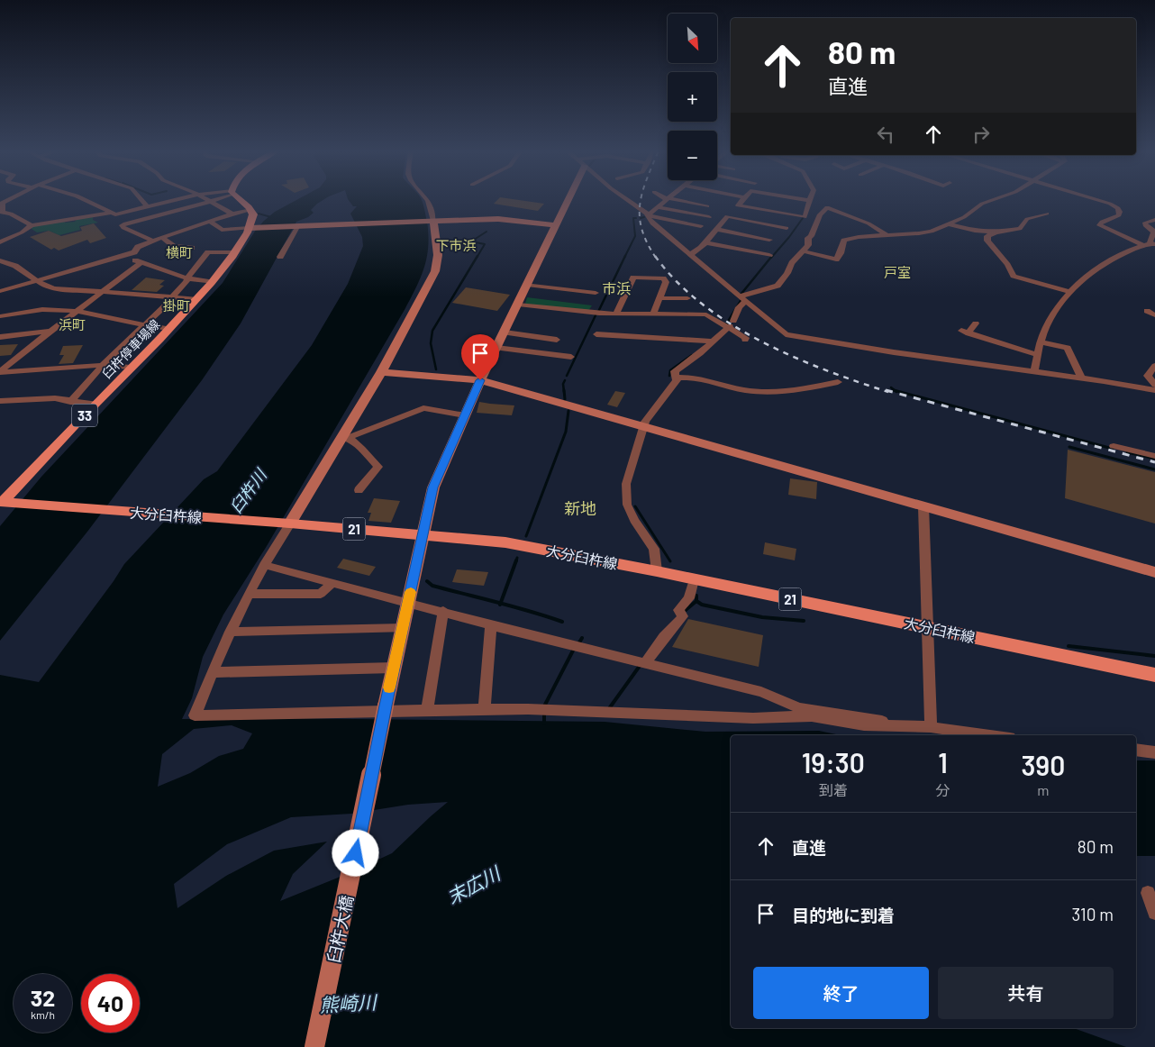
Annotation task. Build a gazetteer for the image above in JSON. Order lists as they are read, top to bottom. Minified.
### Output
{"streets":{"main road":["臼杵停車場線","33","大分臼杵線","21"],"street":["臼杵大橋"]},"crossings":[["臼杵停車場線","大分臼杵線"],["大分臼杵線","臼杵大橋"]],"districts":["下市浜","横町","戸室","市浜","掛町","浜町","新地"],"water":["臼杵川","末広川","熊崎川"],"north":"bottom right","page":{"map_buttons":["+","−"],"turn":["80 m","直進"],"eta":["19:30","到着","1","分","390","m"],"list":[{"name":"直進","value":"80 m"},{"name":"目的地に到着","value":"310 m"}],"buttons":["終了","共有"],"speed":"32 km/h","limit":"40"}}
